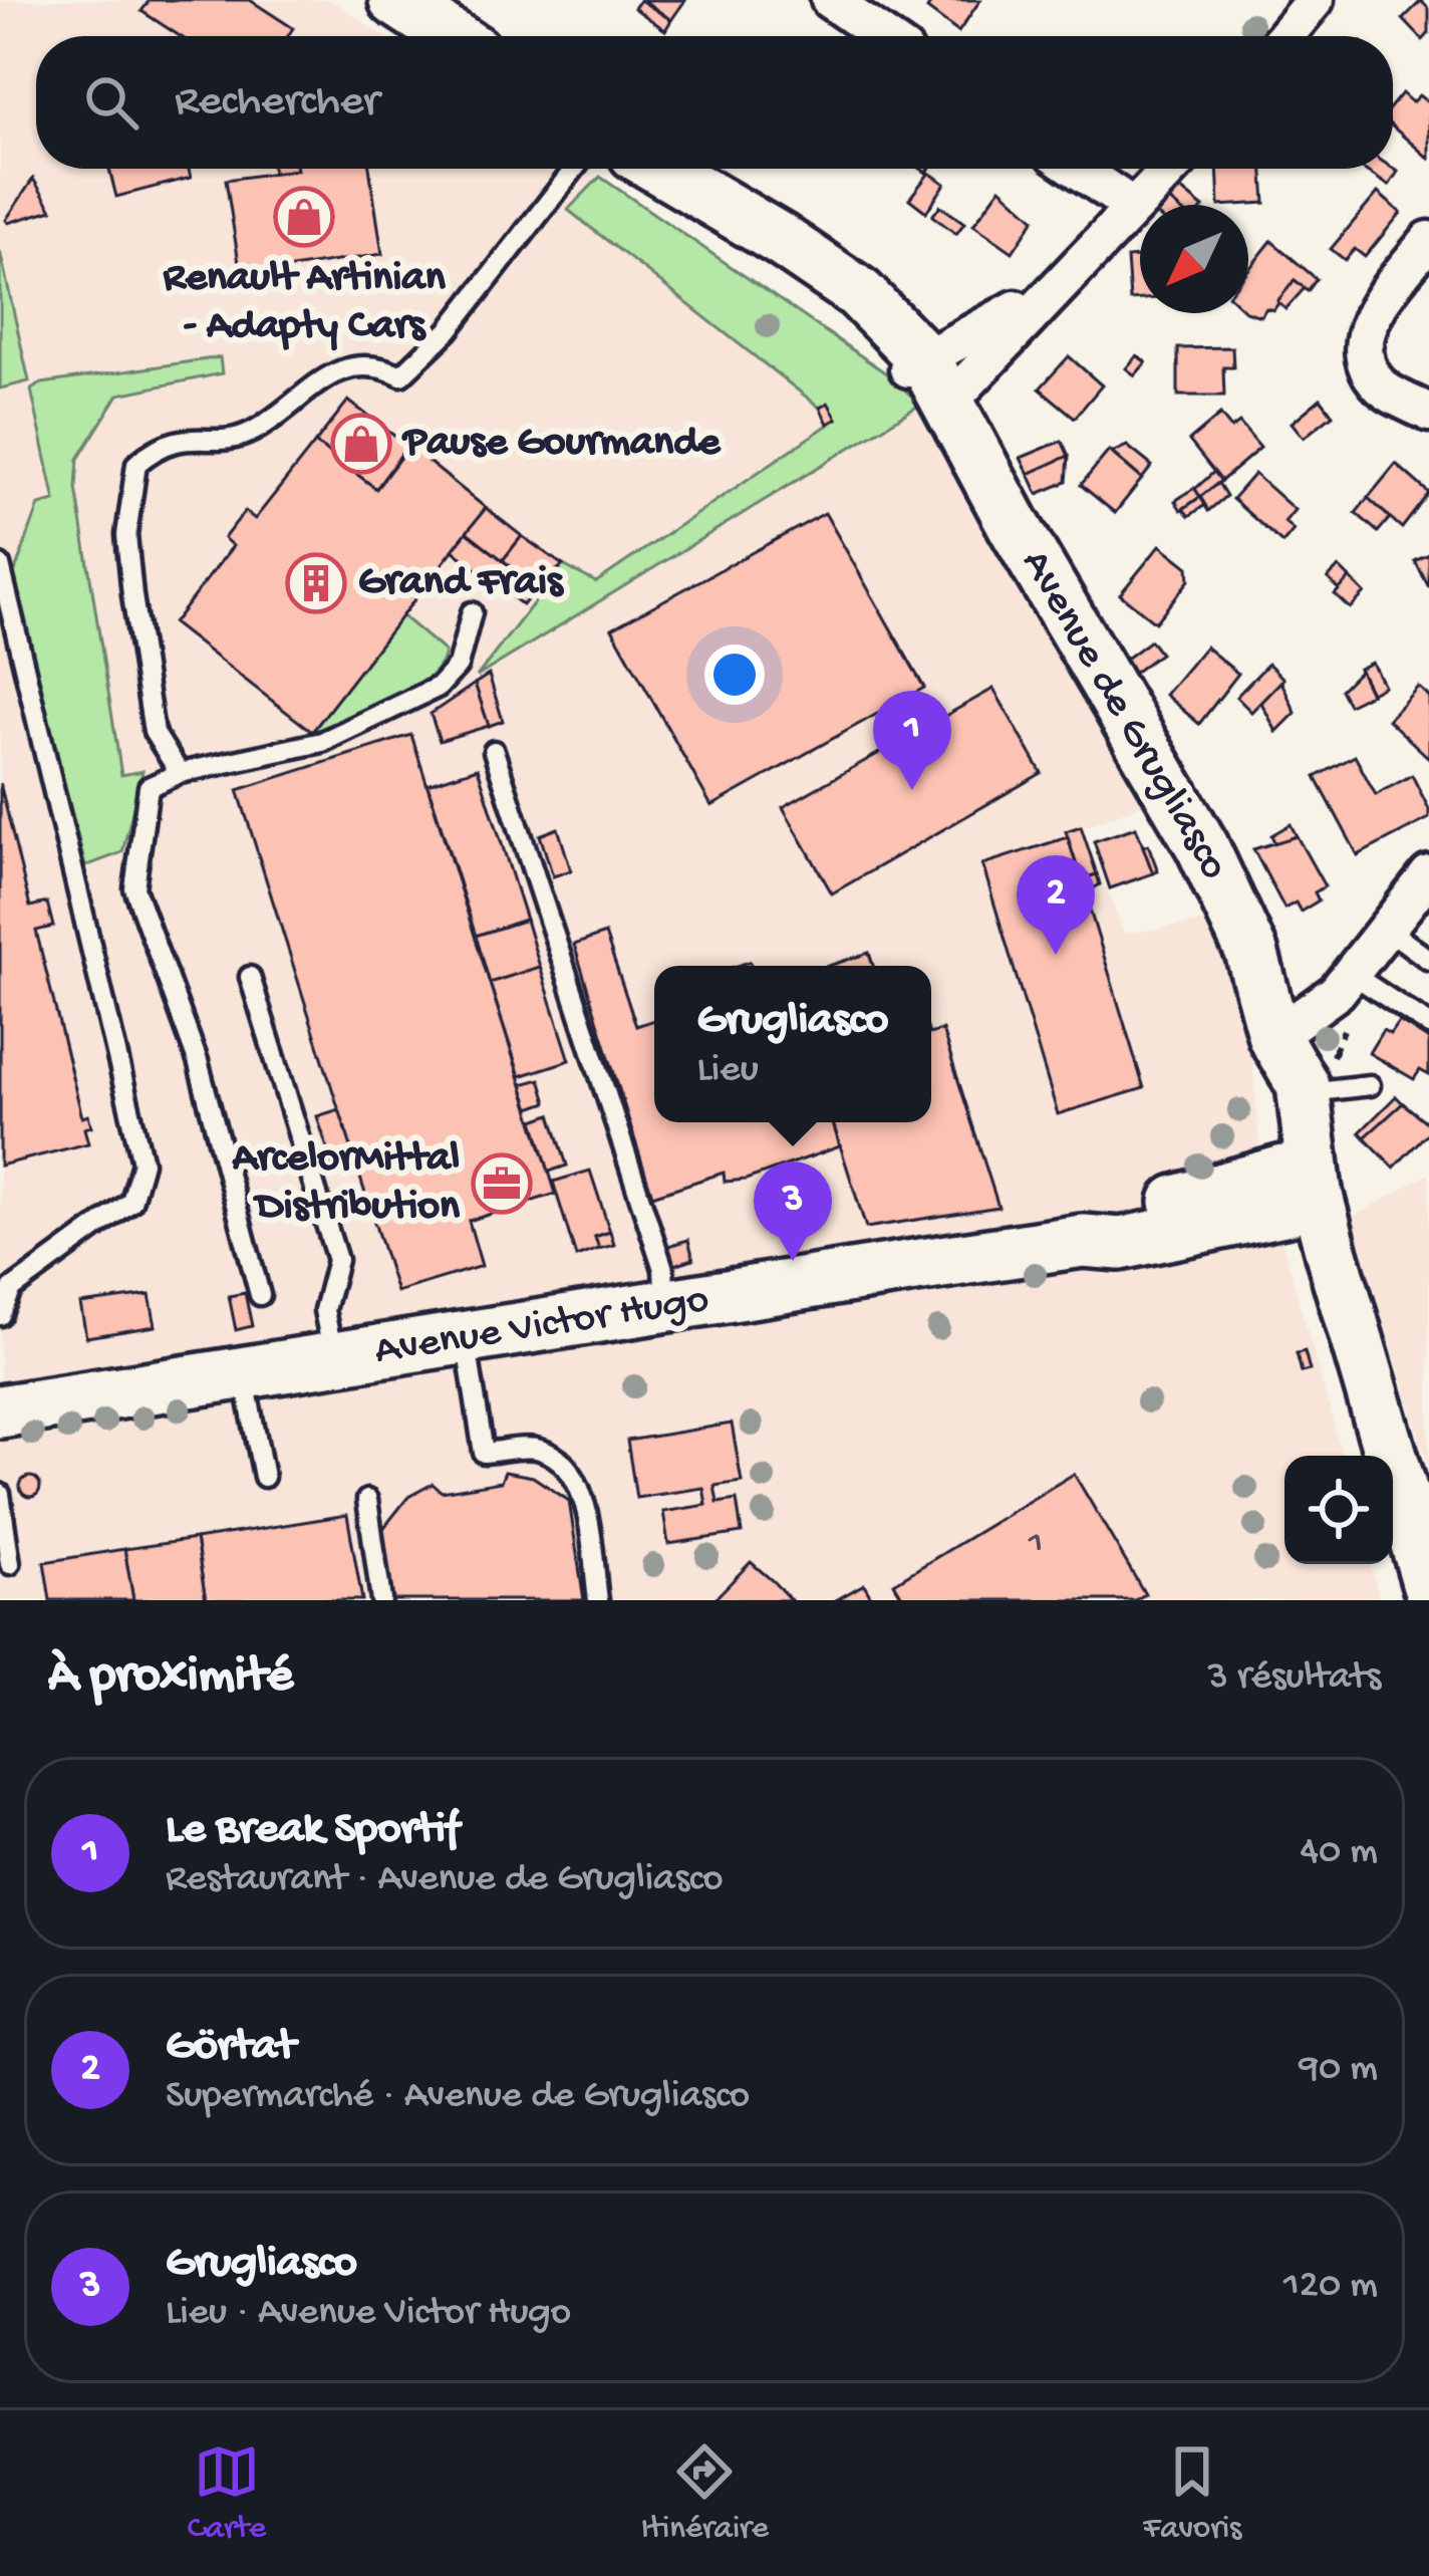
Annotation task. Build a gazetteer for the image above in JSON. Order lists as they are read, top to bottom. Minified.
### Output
{"streets":{"main road":["Avenue de Grugliasco","Avenue Victor Hugo"]},"crossings":[["Avenue de Grugliasco","Avenue Victor Hugo"]],"places":{"shop":["Renault Artinian - Adapty Cars","Pause Gourmande"],"building":["Grand Frais"],"office":["ArcelorMittal Distribution"]},"house_numbers":["1"],"north":"bottom left","page":{"search":"Rechercher","pins":["1","2","3"],"popup":["Grugliasco","Lieu"],"heading":["À proximité","3 résultats"],"list":[{"mark":"1","name":"Le Break Sportif","note":"Restaurant · Avenue de Grugliasco","value":"40 m"},{"mark":"2","name":"Görtat","note":"Supermarché · Avenue de Grugliasco","value":"90 m"},{"mark":"3","name":"Grugliasco","note":"Lieu · Avenue Victor Hugo","value":"120 m"}],"nav":["Carte","Itinéraire","Favoris"]}}
